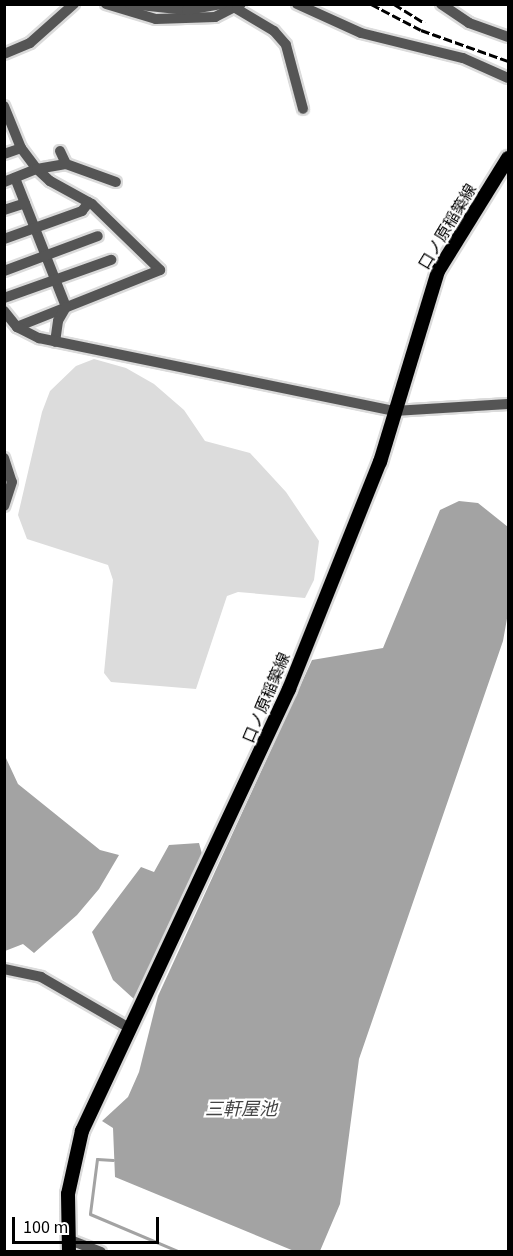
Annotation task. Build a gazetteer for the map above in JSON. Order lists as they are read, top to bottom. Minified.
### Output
{"streets":{"main road":["口ノ原稲築線"]},"water":["三軒屋池"],"scale_bar":"100 m"}
